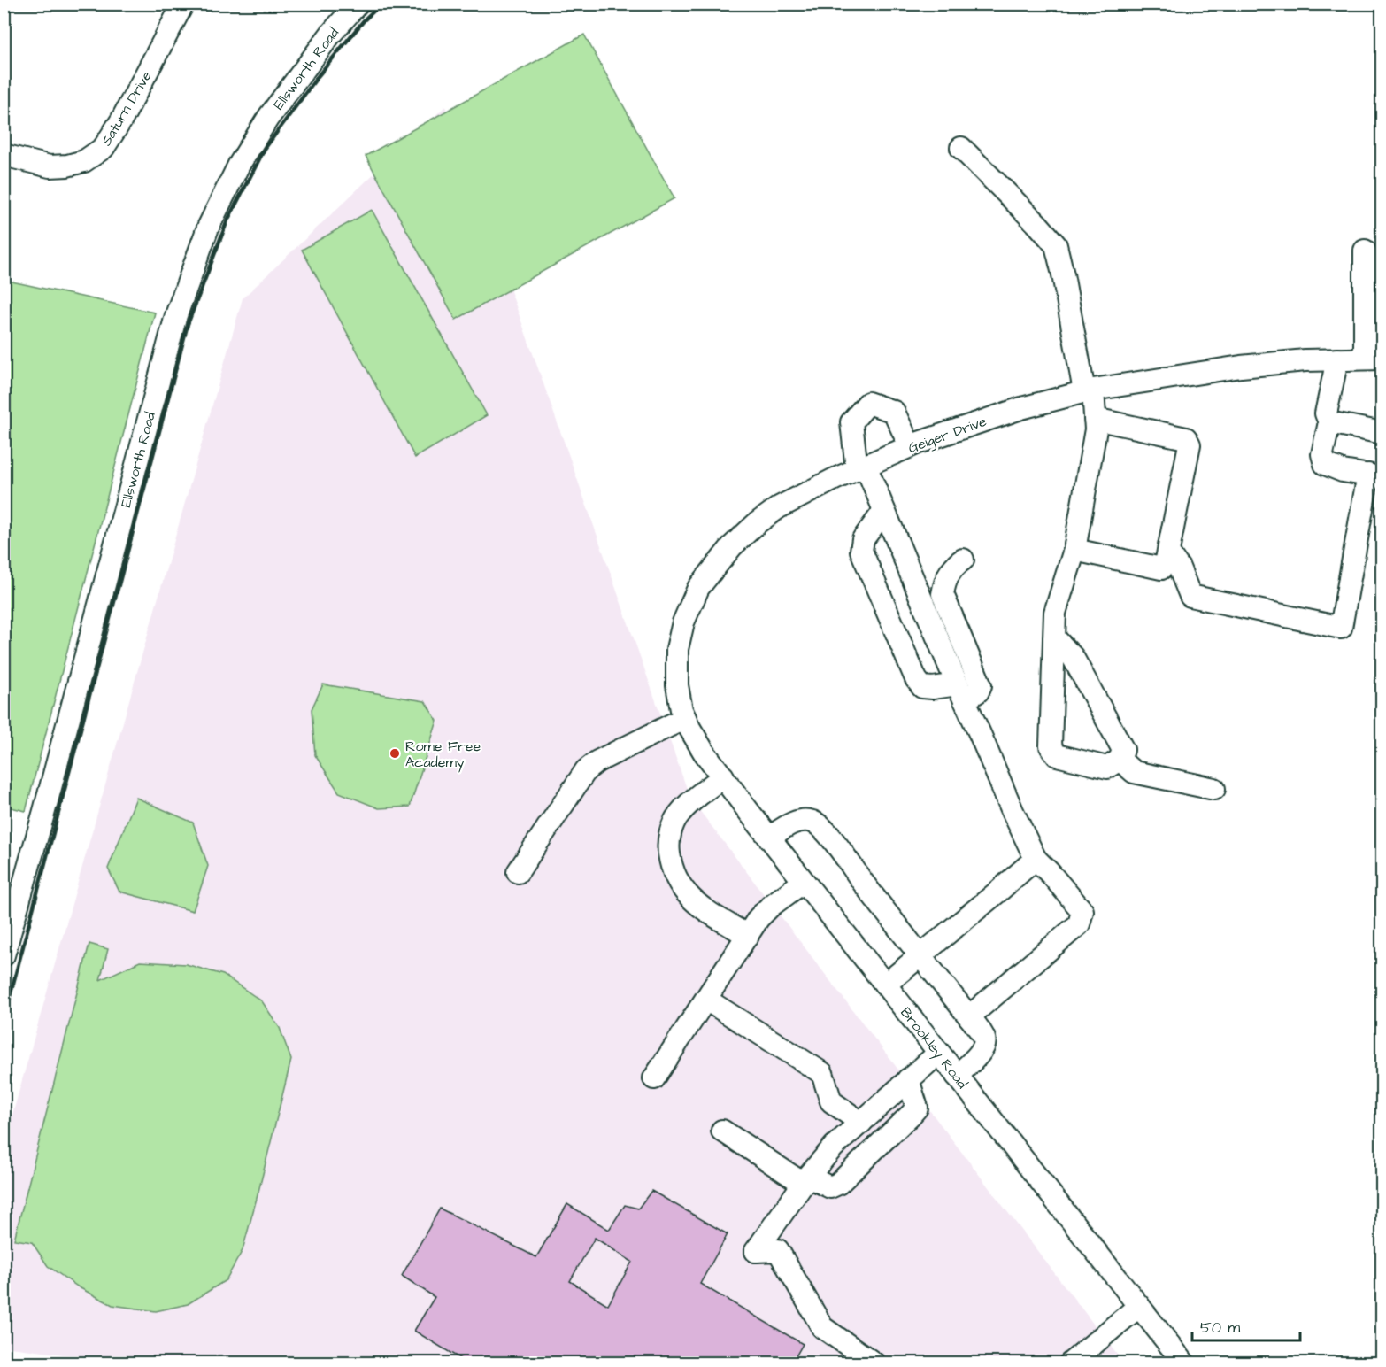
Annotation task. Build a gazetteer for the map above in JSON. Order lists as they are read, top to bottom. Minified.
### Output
{"streets":{"street":["Ellsworth Road","Saturn Drive","Geiger Drive","Brookley Road"]},"crossings":[["Geiger Drive","Brookley Road"]],"places":["Rome Free Academy"],"scale_bar":"50 m"}
